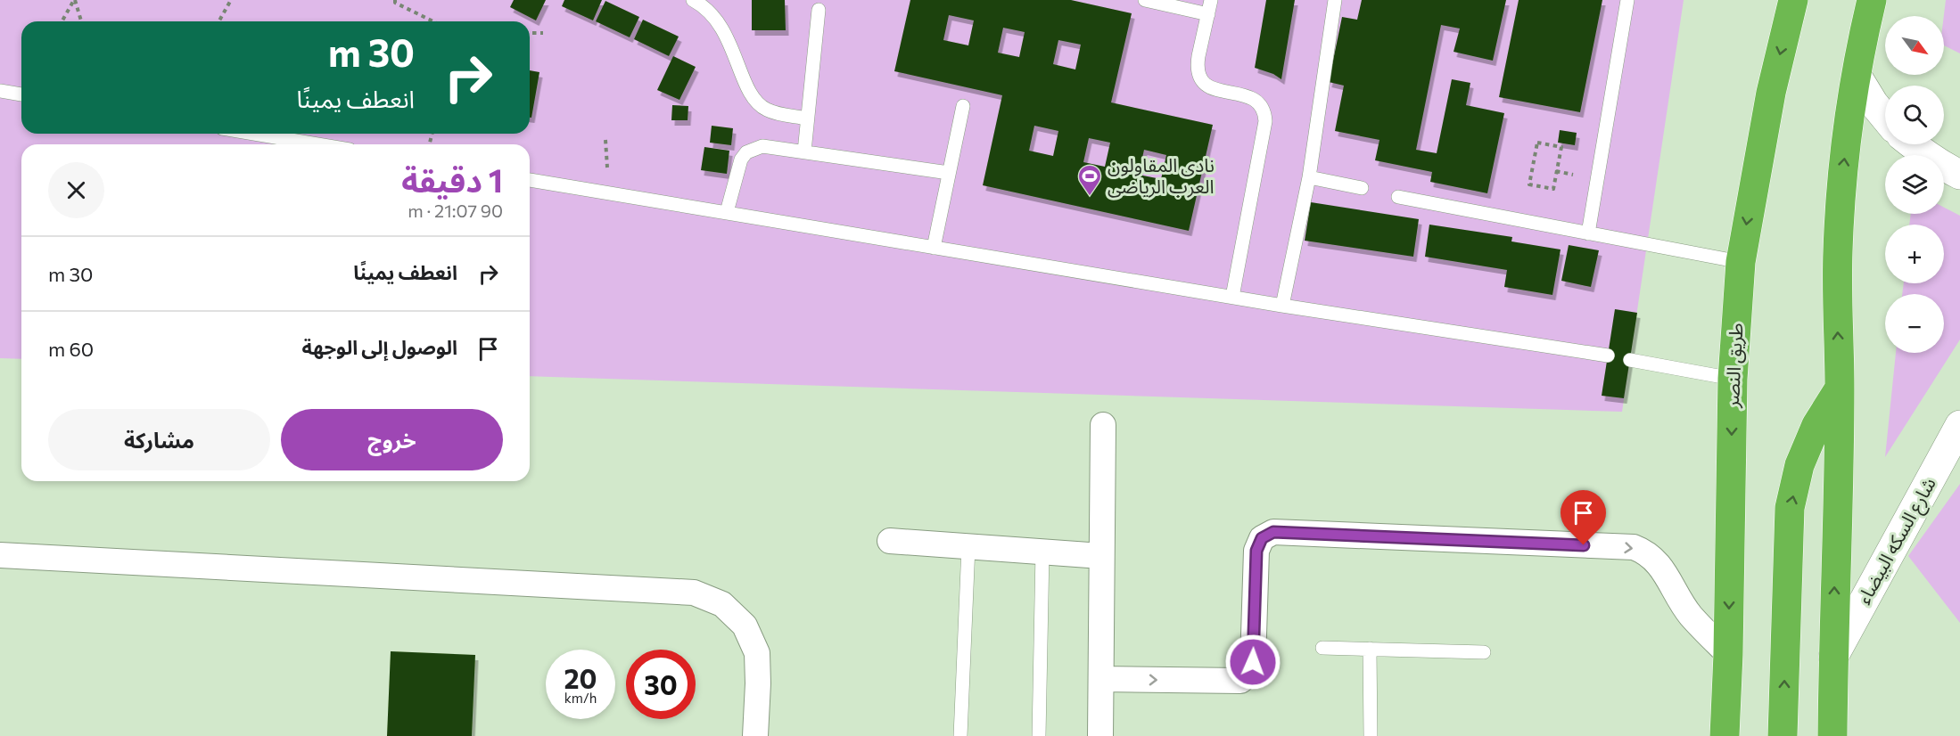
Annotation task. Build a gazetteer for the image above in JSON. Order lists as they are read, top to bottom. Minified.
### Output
{"streets":{"highway":["طريق النصر"],"street":["شارع السكه البيضاء"]},"places":{"sports":["نادى المقاولون العرب الرياضى"]},"north":"bottom right","page":{"map_buttons":["+","−"],"turn":["30 m","انعطف يمينًا"],"heading":["1 دقيقة","90 m · 21:07"],"list":[{"name":"انعطف يمينًا","value":"30 m"},{"name":"الوصول إلى الوجهة","value":"60 m"}],"buttons":["خروج","مشاركة"],"speed":"20 km/h","limit":"30"}}
